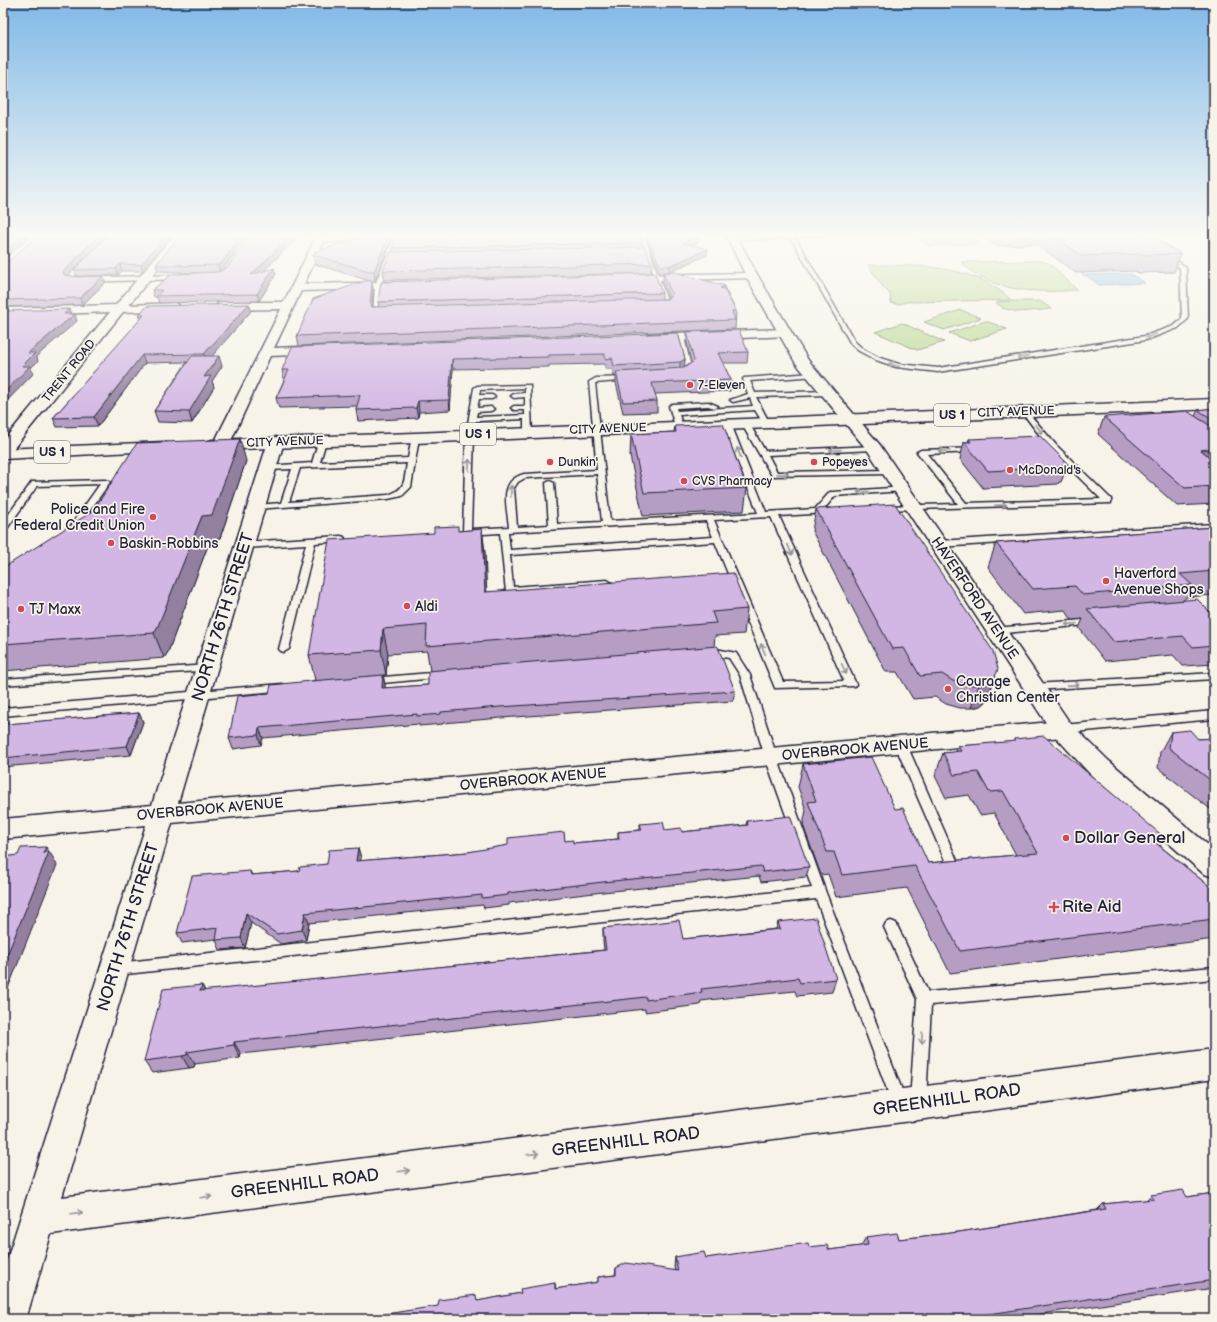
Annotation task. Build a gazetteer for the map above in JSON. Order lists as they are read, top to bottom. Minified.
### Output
{"streets":{"main road":["CITY AVENUE","US 1","HAVERFORD AVENUE"],"street":["TRENT ROAD","NORTH 76TH STREET","OVERBROOK AVENUE","GREENHILL ROAD"]},"crossings":[["TRENT ROAD","CITY AVENUE"],["CITY AVENUE","HAVERFORD AVENUE"],["CITY AVENUE","NORTH 76TH STREET"],["HAVERFORD AVENUE","OVERBROOK AVENUE"],["NORTH 76TH STREET","OVERBROOK AVENUE"],["NORTH 76TH STREET","GREENHILL ROAD"]],"one_way":["GREENHILL ROAD"],"places":{"other":["7-Eleven","Dunkin'","Popeyes","McDonald's","CVS Pharmacy","Police and Fire Federal Credit Union","Baskin-Robbins","Haverford Avenue Shops","Aldi","TJ Maxx","Courage Christian Center","Dollar General"],"health":["Rite Aid"]}}
